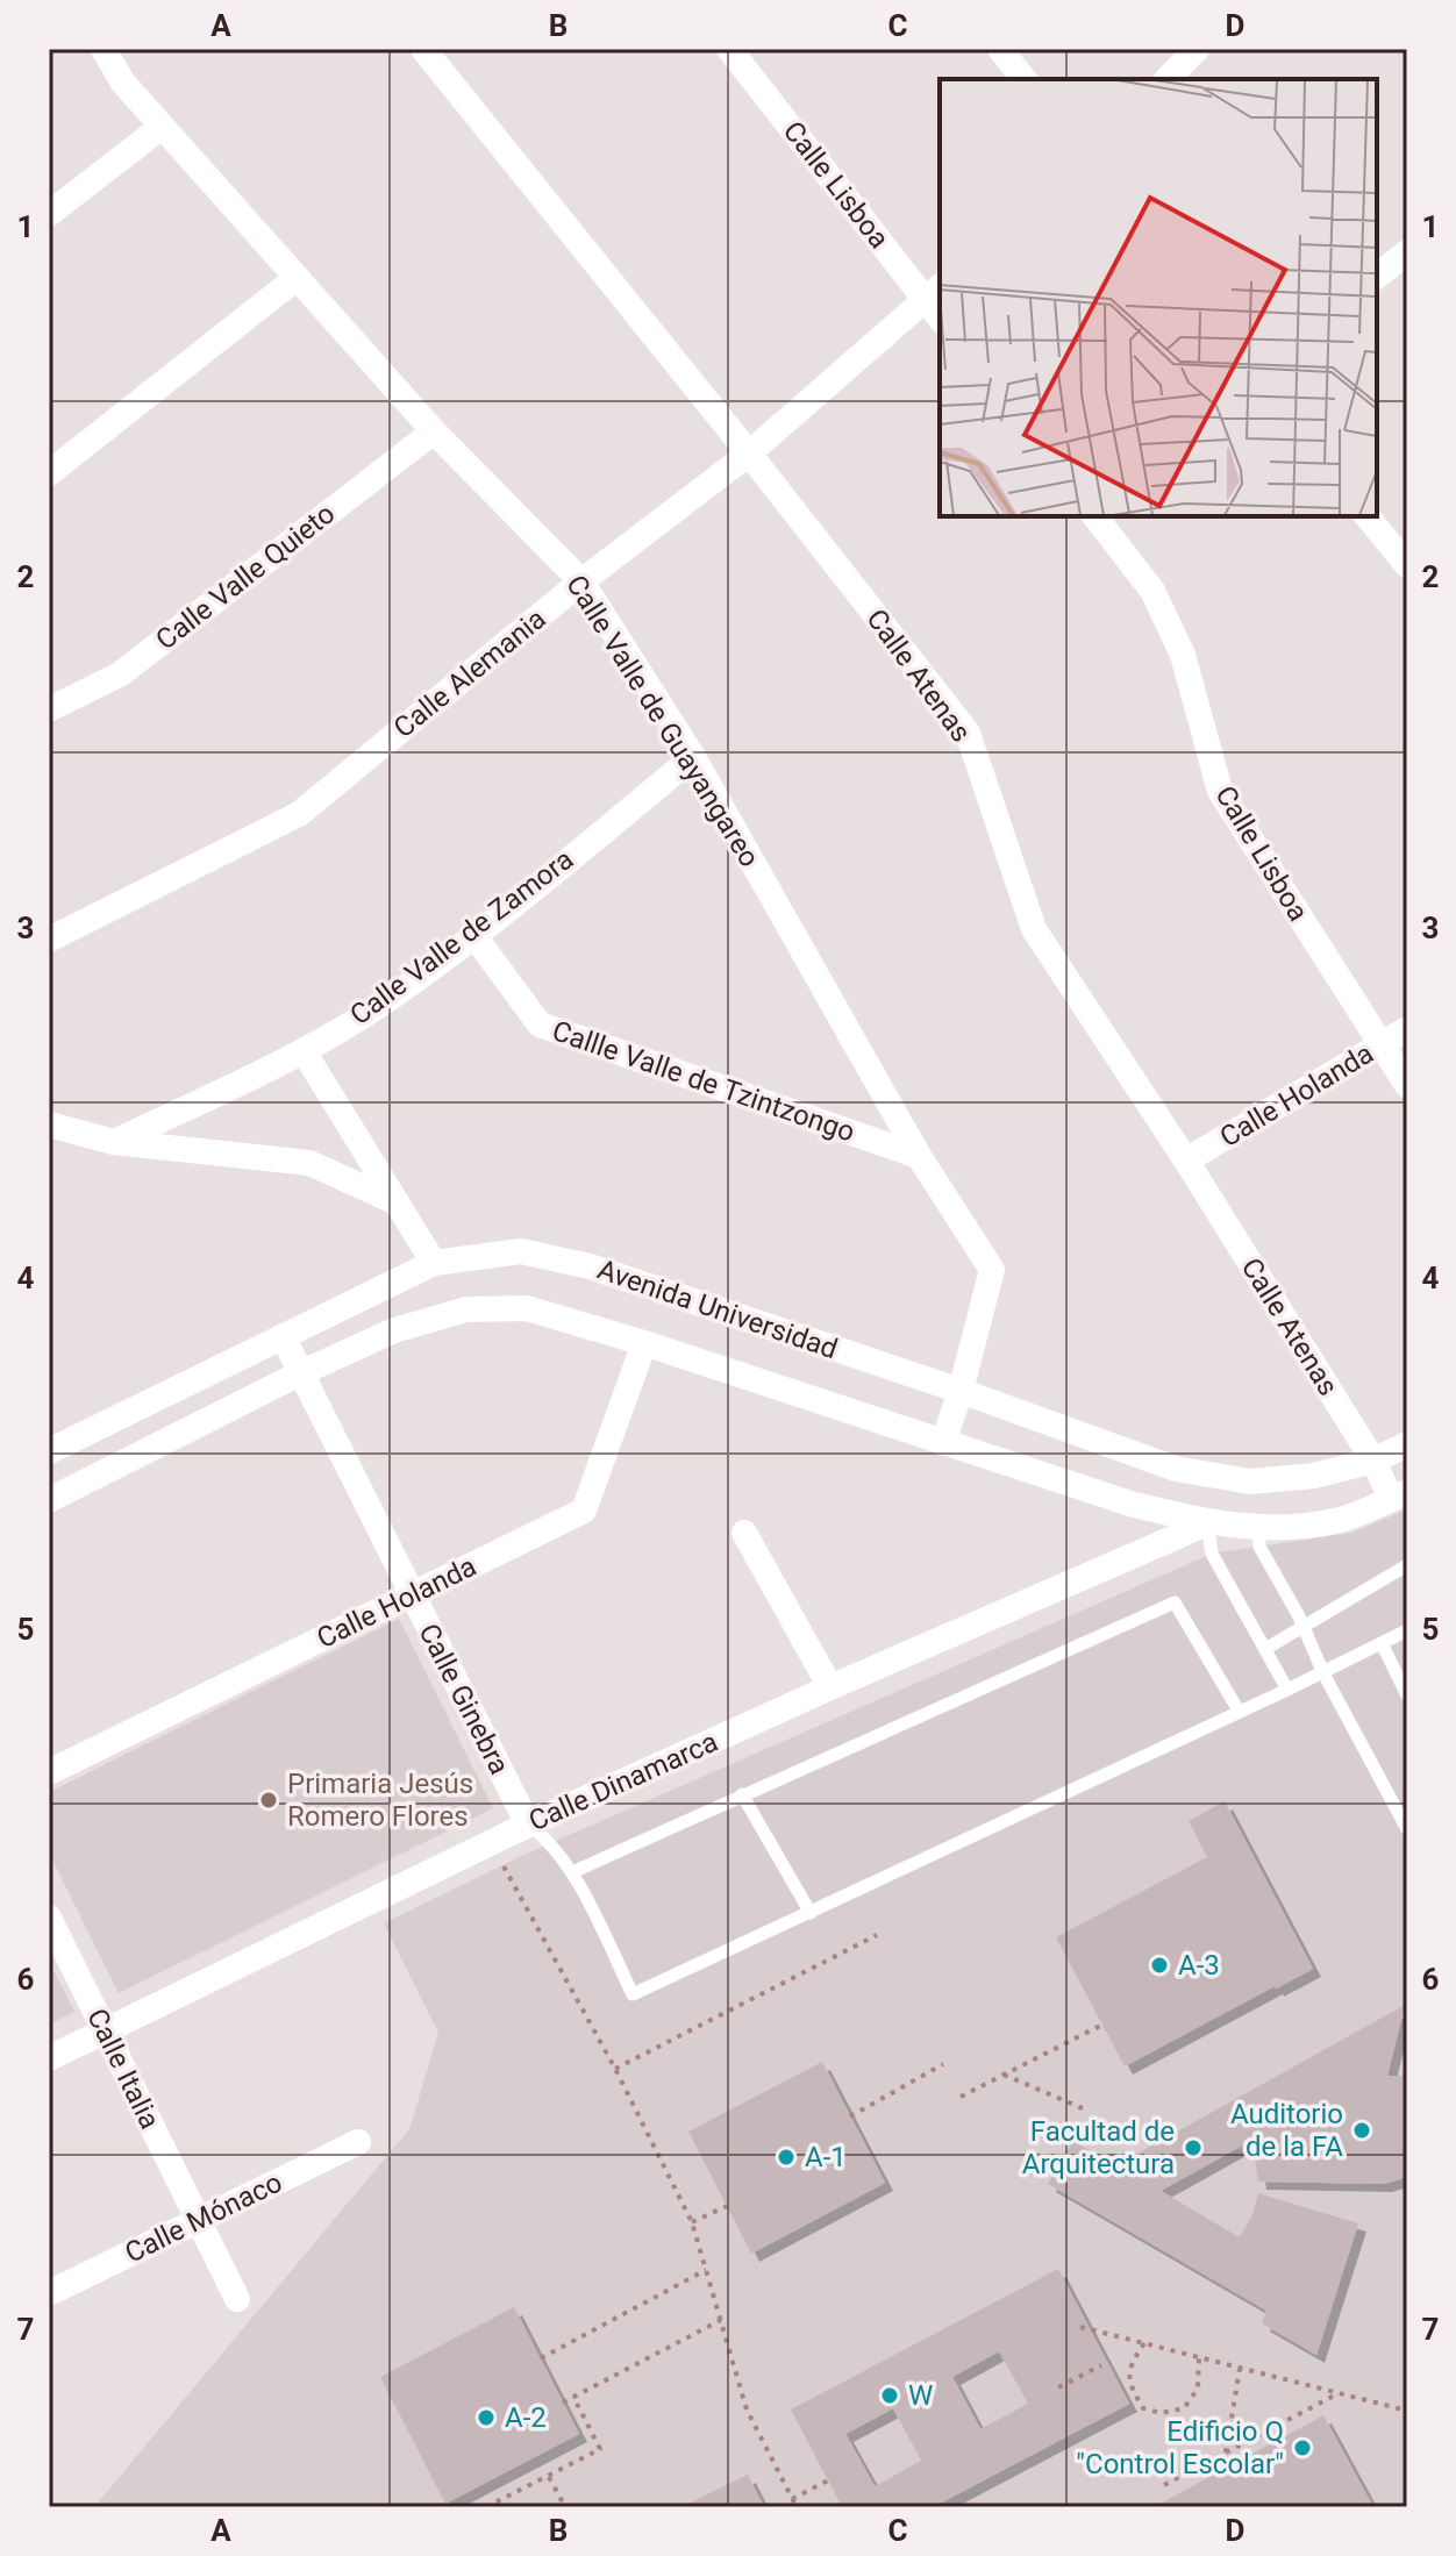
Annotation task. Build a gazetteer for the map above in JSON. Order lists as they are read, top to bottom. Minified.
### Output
{"streets":{"street":["Calle Lisboa","Calle Valle Quieto","Calle Alemania","Calle Atenas","Calle Valle de Guayangareo","Calle Valle de Zamora","Callle Valle de Tzintzongo","Calle Holanda","Avenida Universidad","Calle Ginebra","Calle Dinamarca","Calle Italia","Calle Mónaco"]},"crossings":[["Calle Lisboa","Calle Alemania"],["Calle Lisboa","Calle Holanda"],["Calle Valle Quieto","Calle Valle de Guayangareo"],["Calle Alemania","Calle Atenas"],["Calle Alemania","Calle Valle de Guayangareo"],["Calle Atenas","Calle Holanda"],["Calle Atenas","Avenida Universidad"],["Calle Valle de Guayangareo","Calle Valle de Zamora"],["Calle Valle de Guayangareo","Callle Valle de Tzintzongo"],["Calle Valle de Guayangareo","Avenida Universidad"],["Calle Valle de Zamora","Callle Valle de Tzintzongo"],["Calle Holanda","Avenida Universidad"],["Calle Holanda","Calle Ginebra"],["Avenida Universidad","Calle Ginebra"],["Avenida Universidad","Calle Dinamarca"],["Calle Ginebra","Calle Dinamarca"],["Calle Dinamarca","Calle Italia"],["Calle Italia","Calle Mónaco"]],"places":["Primaria Jesús Romero Flores","A-3","Auditorio de la FA","Facultad de Arquitectura","A-1","W","A-2","Edificio Q \"Control Escolar\""],"grid":{"columns":["A","B","C","D"],"rows":["1","2","3","4","5","6","7"]}}
